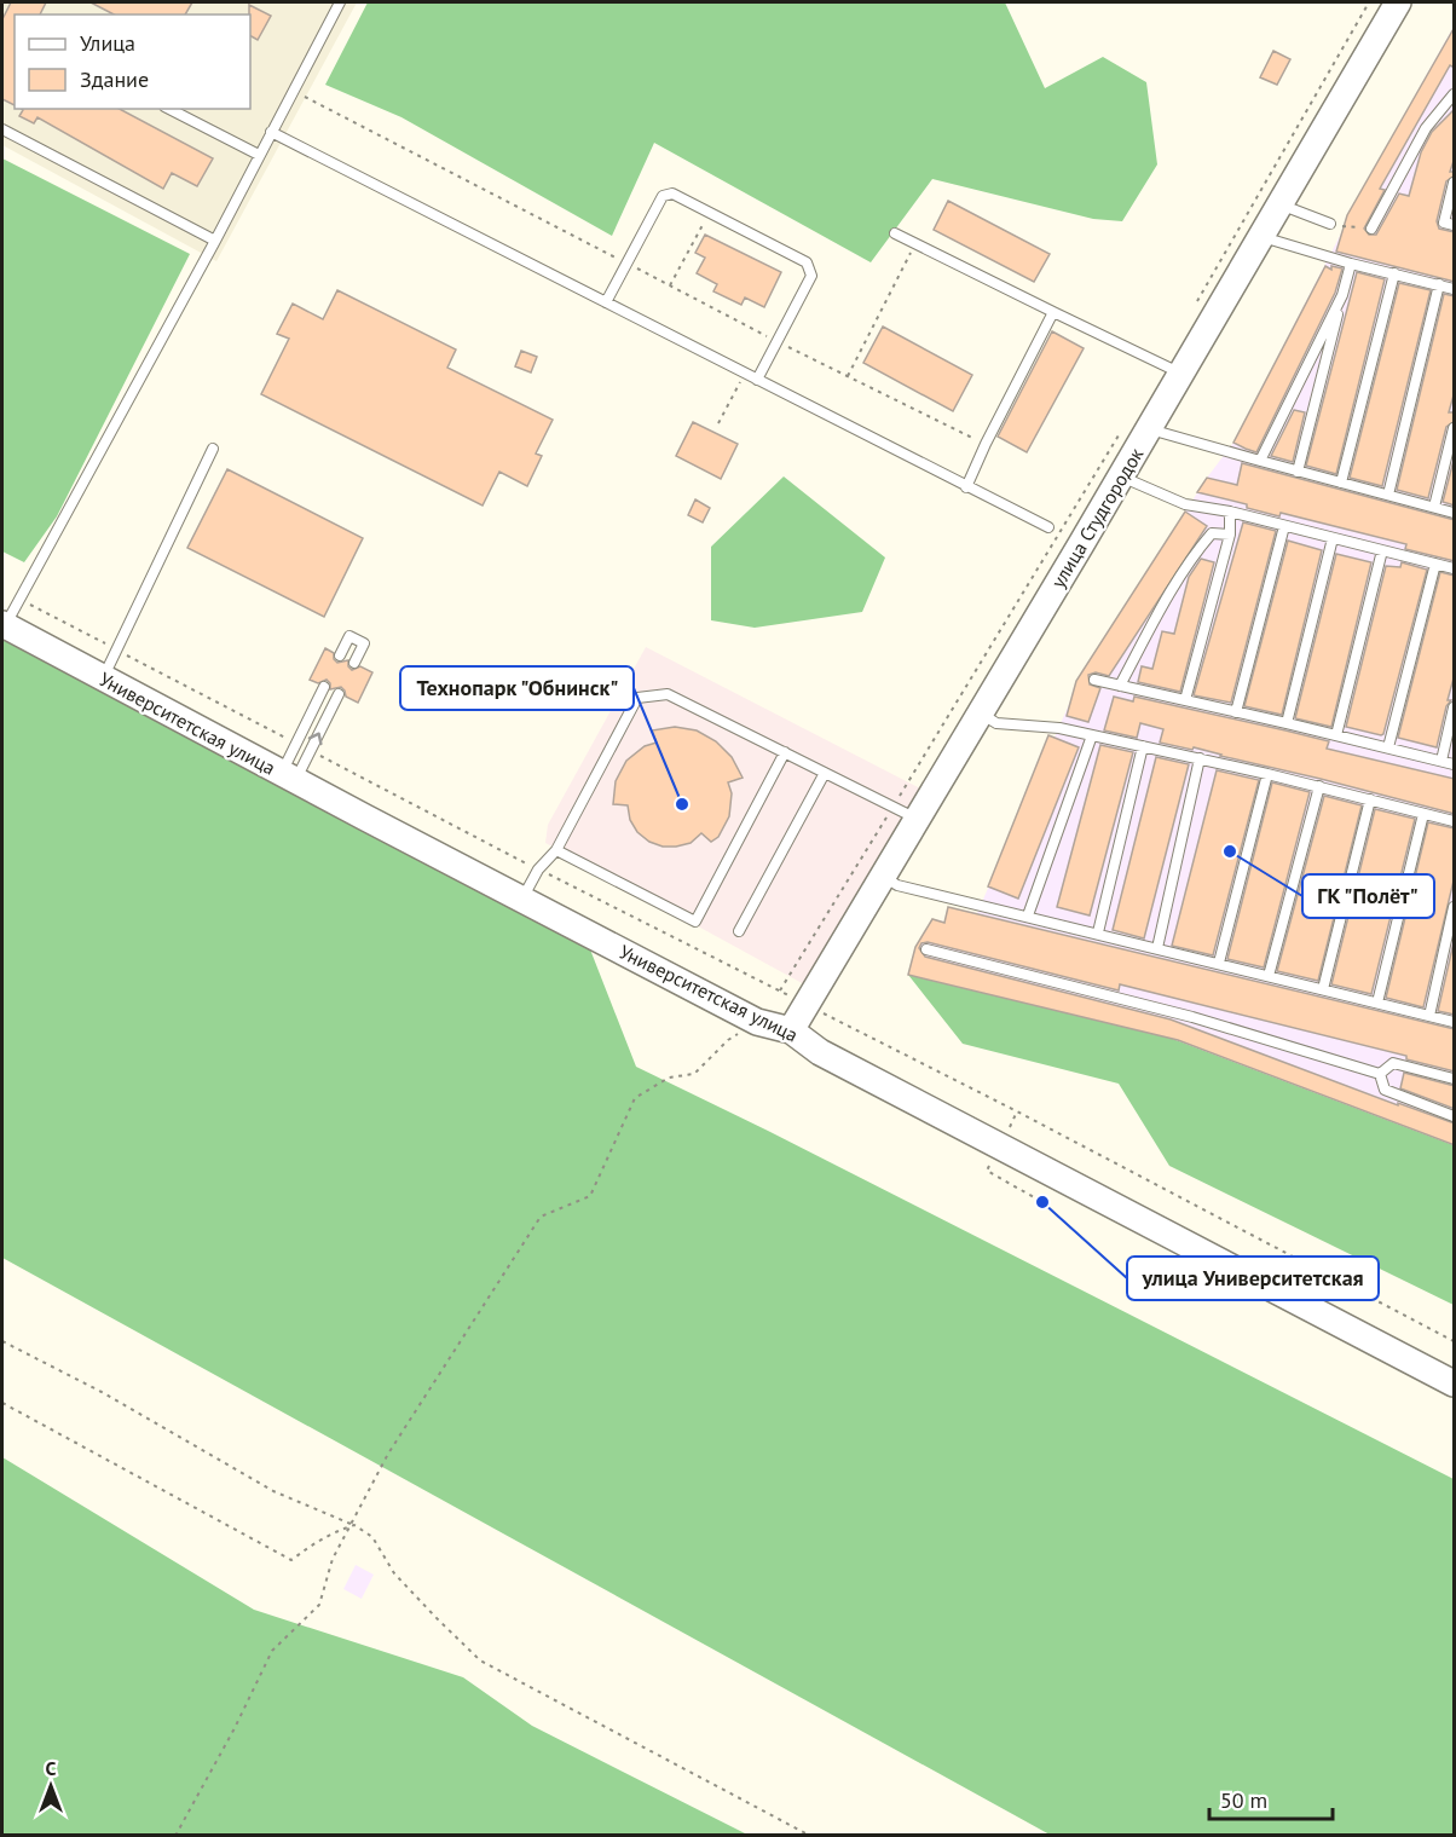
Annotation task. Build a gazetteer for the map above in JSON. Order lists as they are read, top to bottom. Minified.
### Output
{"streets":{"street":["улица Студгородок","Университетская улица"]},"crossings":[["улица Студгородок","Университетская улица"]],"places":["Технопарк \"Обнинск\"","ГК \"Полёт\"","улица Университетская"],"legend":["Улица","Здание"],"scale_bar":"50 m","north":"top"}
